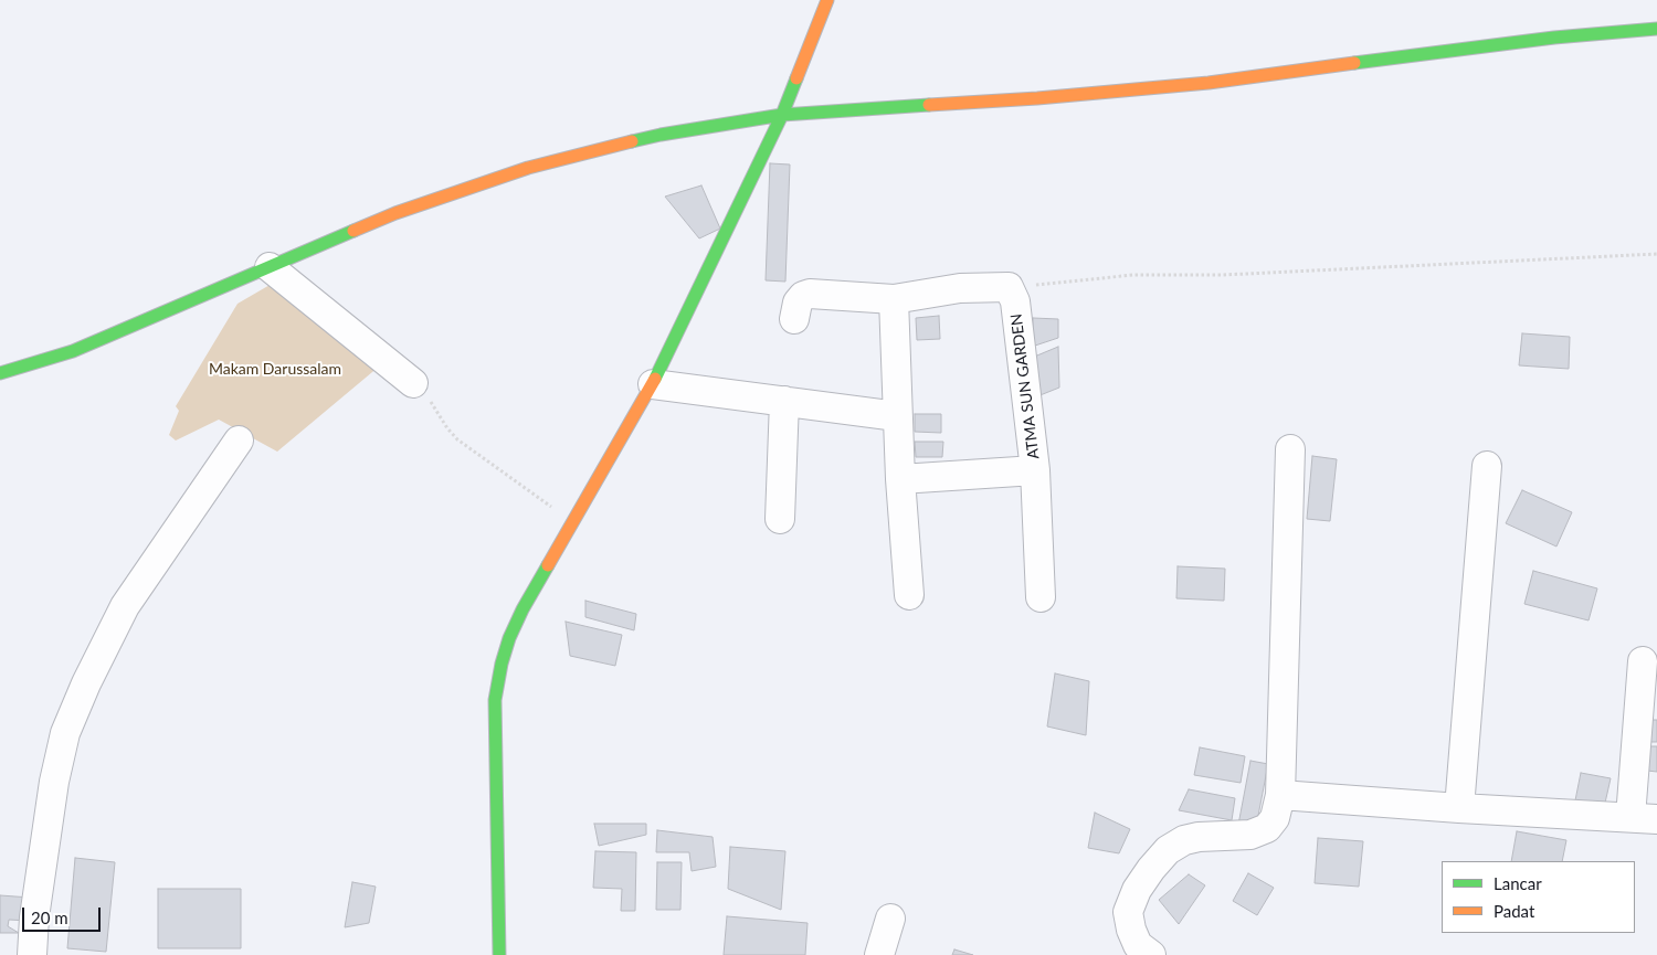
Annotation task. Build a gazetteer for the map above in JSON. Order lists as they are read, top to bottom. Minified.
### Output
{"streets":{"street":["ATMA SUN GARDEN"]},"parks":["Makam Darussalam"],"legend":["Lancar","Padat"],"scale_bar":"20 m"}
